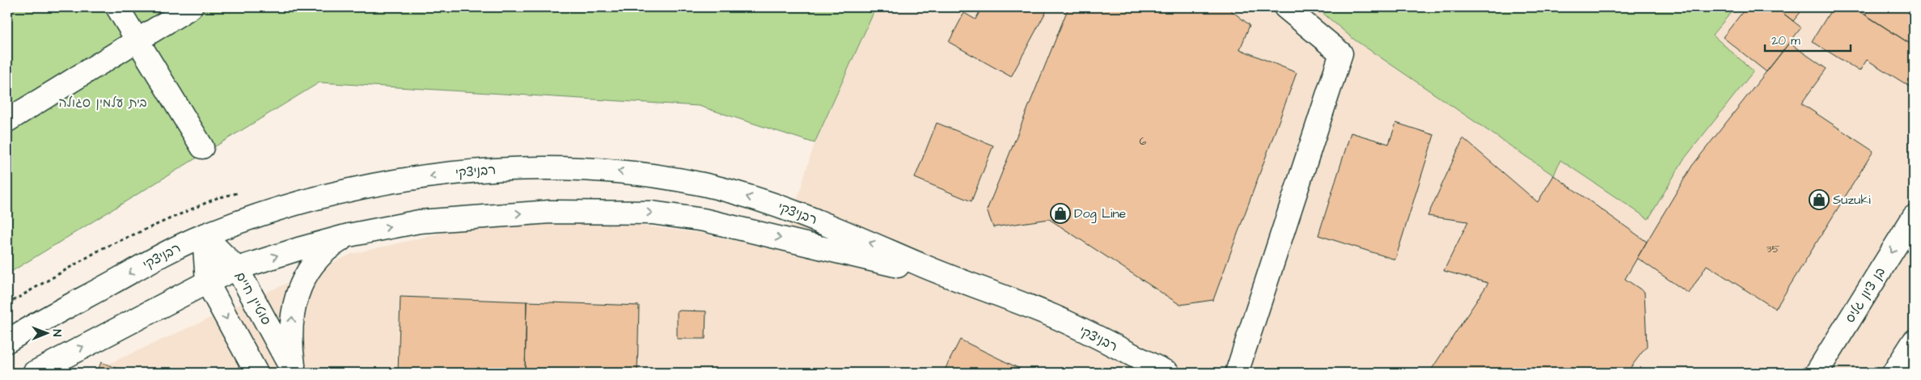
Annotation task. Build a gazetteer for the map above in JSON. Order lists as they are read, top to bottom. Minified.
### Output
{"streets":{"street":["רבניצקי","בן ציון גליס","סוטיין חיים"]},"crossings":[["רבניצקי","סוטיין חיים"]],"one_way":["בן ציון גליס"],"parks":["בית עלמין סגולה"],"places":{"shop":["Suzuki","Dog Line"]},"house_numbers":["6","35"],"scale_bar":"20 m","north":"right"}
